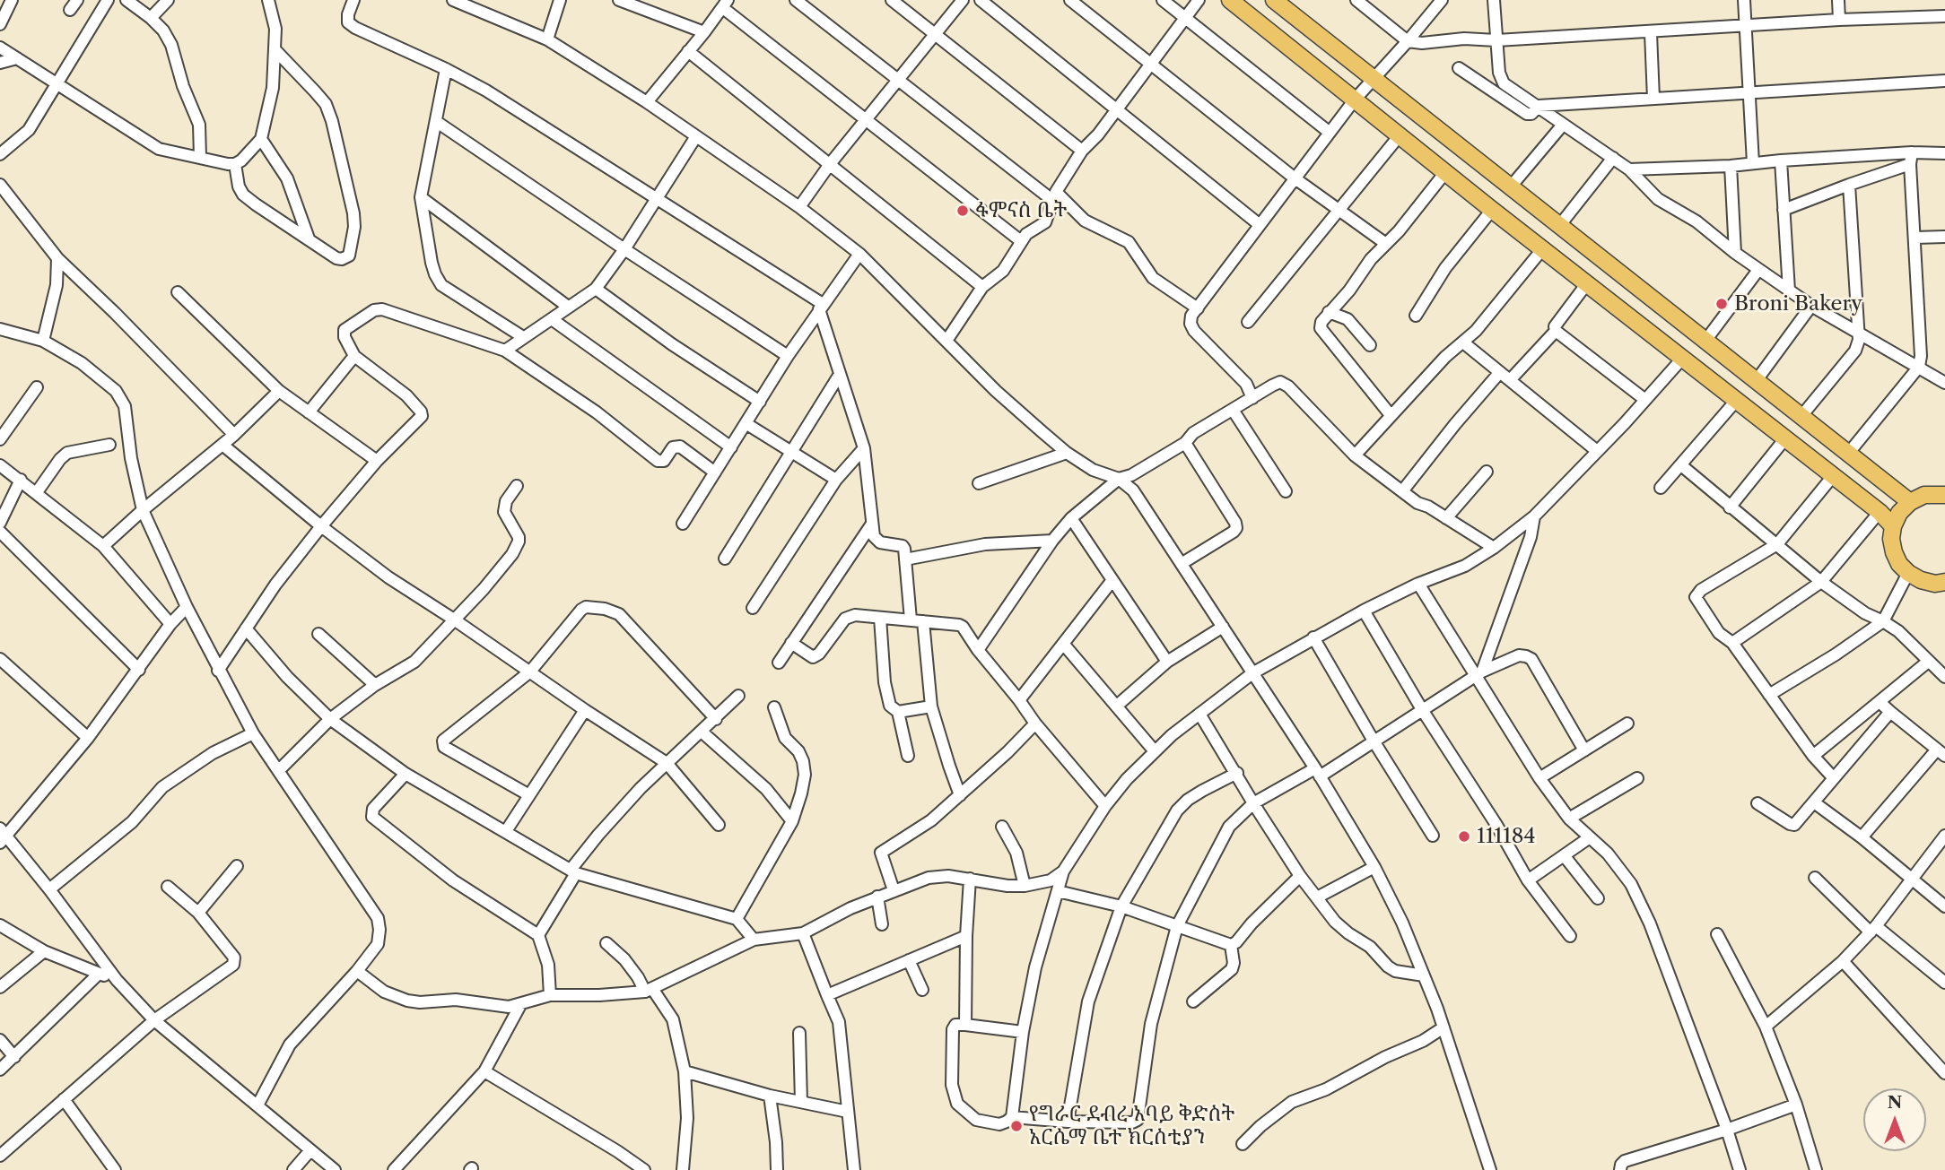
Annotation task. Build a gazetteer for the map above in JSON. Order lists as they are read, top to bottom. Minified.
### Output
{"places":["ፋምናስ ቤት","Broni Bakery","111184","የግራር ደብረ አባይ ቅድስት አርሴማ ቤተ ክርስቲያን"],"north":"top"}
